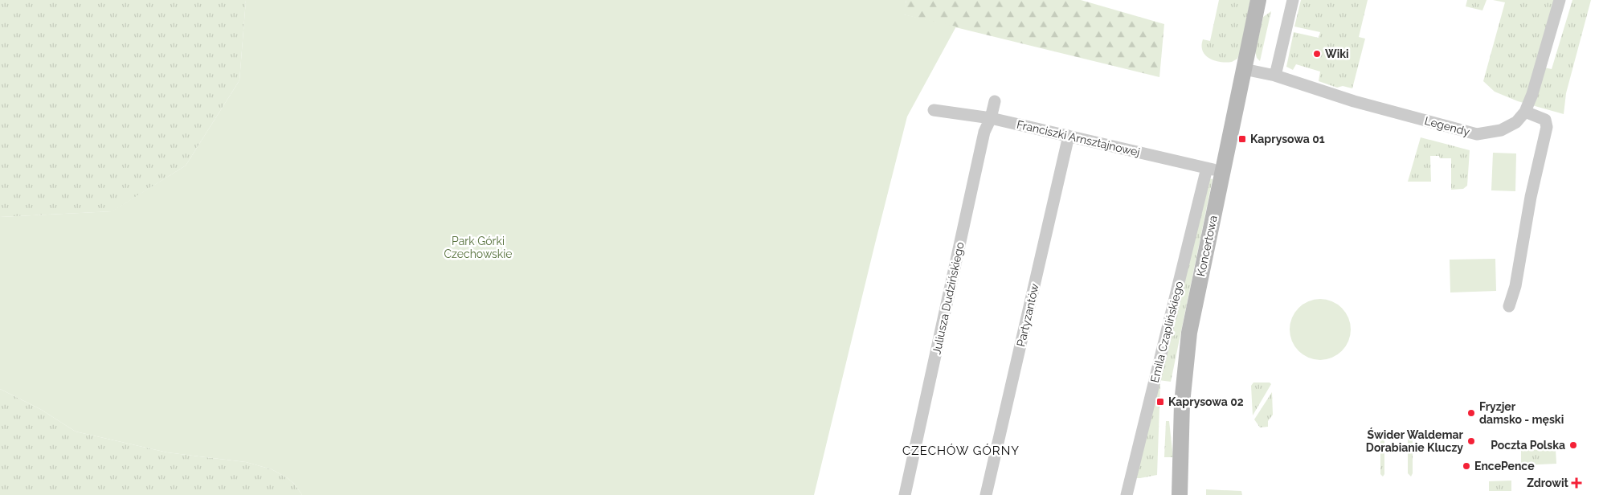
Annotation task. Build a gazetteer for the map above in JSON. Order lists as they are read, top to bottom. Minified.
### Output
{"streets":{"street":["Legendy","Franciszki Arnsztajnowej","Koncertowa","Juliusza Dudzińskiego","Partyzantów","Emila Czaplińskiego"]},"crossings":[["Legendy","Koncertowa"],["Franciszki Arnsztajnowej","Koncertowa"],["Franciszki Arnsztajnowej","Juliusza Dudzińskiego"],["Franciszki Arnsztajnowej","Partyzantów"],["Franciszki Arnsztajnowej","Emila Czaplińskiego"]],"districts":["CZECHÓW GÓRNY"],"parks":["Park Górki Czechowskie"],"places":{"other":["Wiki","Fryzjer damsko - męski","Świder Waldemar Dorabianie Kluczy","Poczta Polska","EncePence"],"transit":["Kaprysowa 01","Kaprysowa 02"],"health":["Zdrowit"]}}
